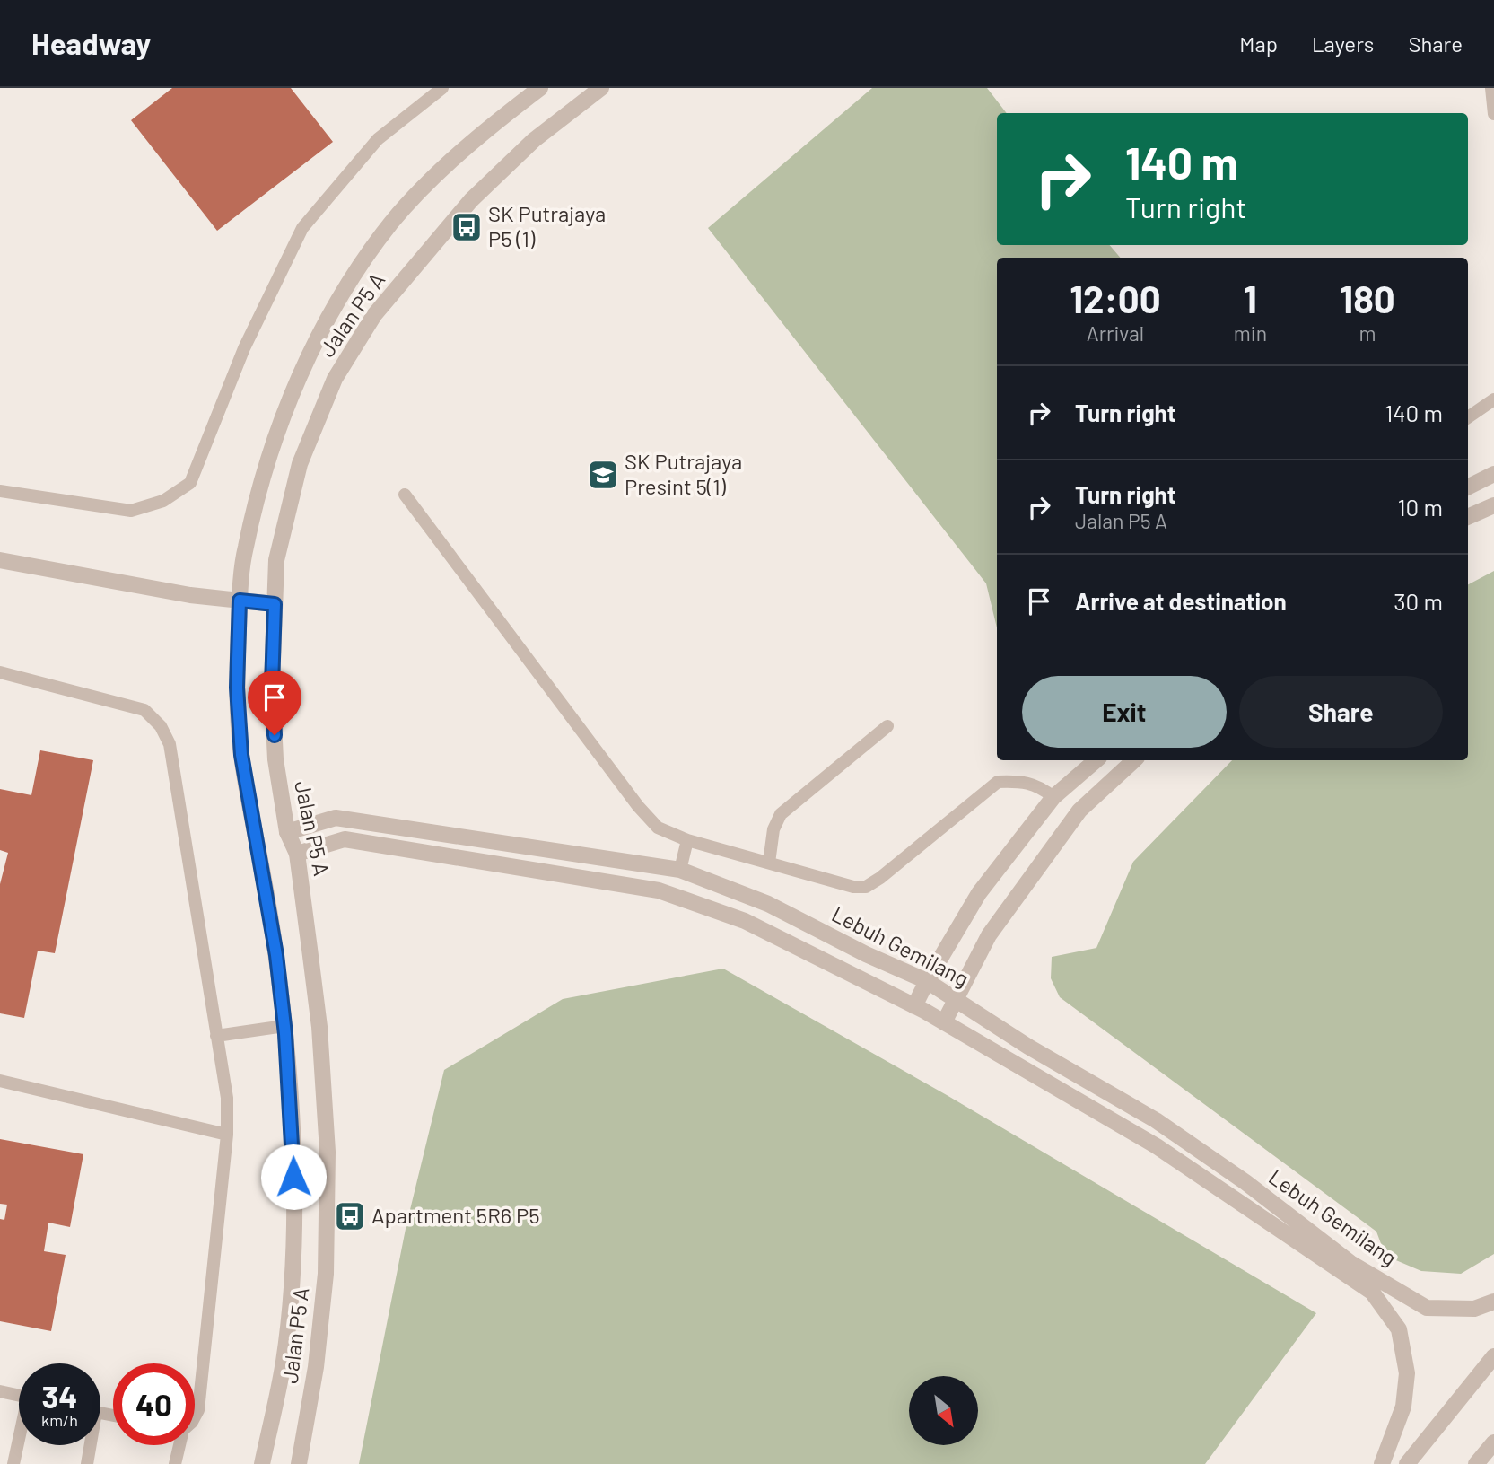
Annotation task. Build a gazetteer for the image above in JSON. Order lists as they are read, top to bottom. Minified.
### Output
{"streets":{"street":["Jalan P5 A","Lebuh Gemilang"]},"crossings":[["Jalan P5 A","Lebuh Gemilang"]],"places":{"bus stop":["SK Putrajaya P5 (1)","Apartment 5R6 P5"],"school or university":["SK Putrajaya Presint 5(1)"]},"north":"bottom right","page":{"header":"Headway","nav":["Map","Layers","Share"],"turn":["140 m","Turn right"],"eta":["12:00","Arrival","1","min","180","m"],"list":[{"name":"Turn right","value":"140 m"},{"name":"Turn right","note":"Jalan P5 A","value":"10 m"},{"name":"Arrive at destination","value":"30 m"}],"buttons":["Exit","Share"],"speed":"34 km/h","limit":"40"}}
